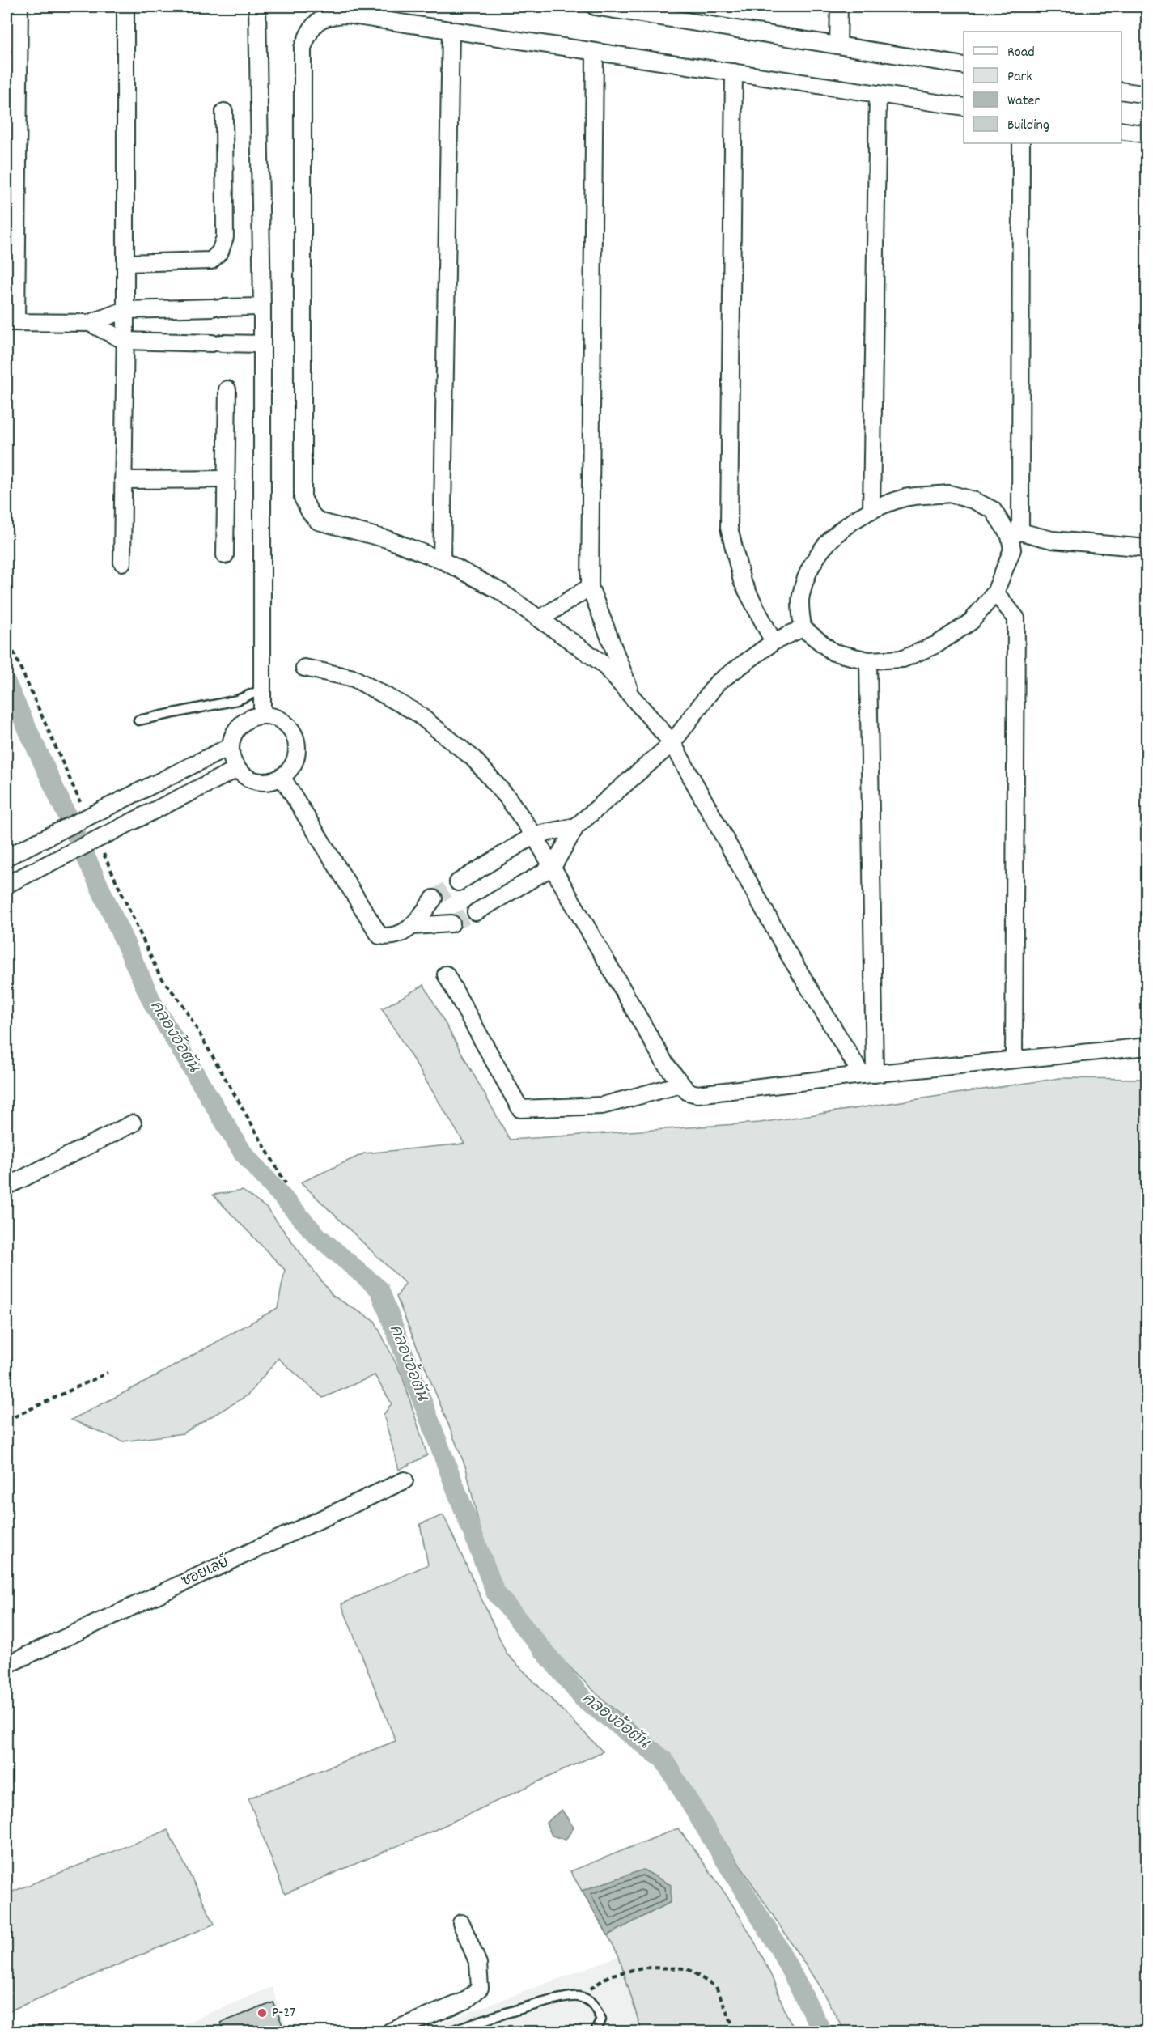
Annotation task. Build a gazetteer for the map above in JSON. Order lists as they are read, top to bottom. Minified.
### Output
{"streets":{"street":["ซอยเลย์"]},"water":["คลองอ้อตัน"],"places":["P-27"],"legend":["Road","Park","Water","Building"]}
